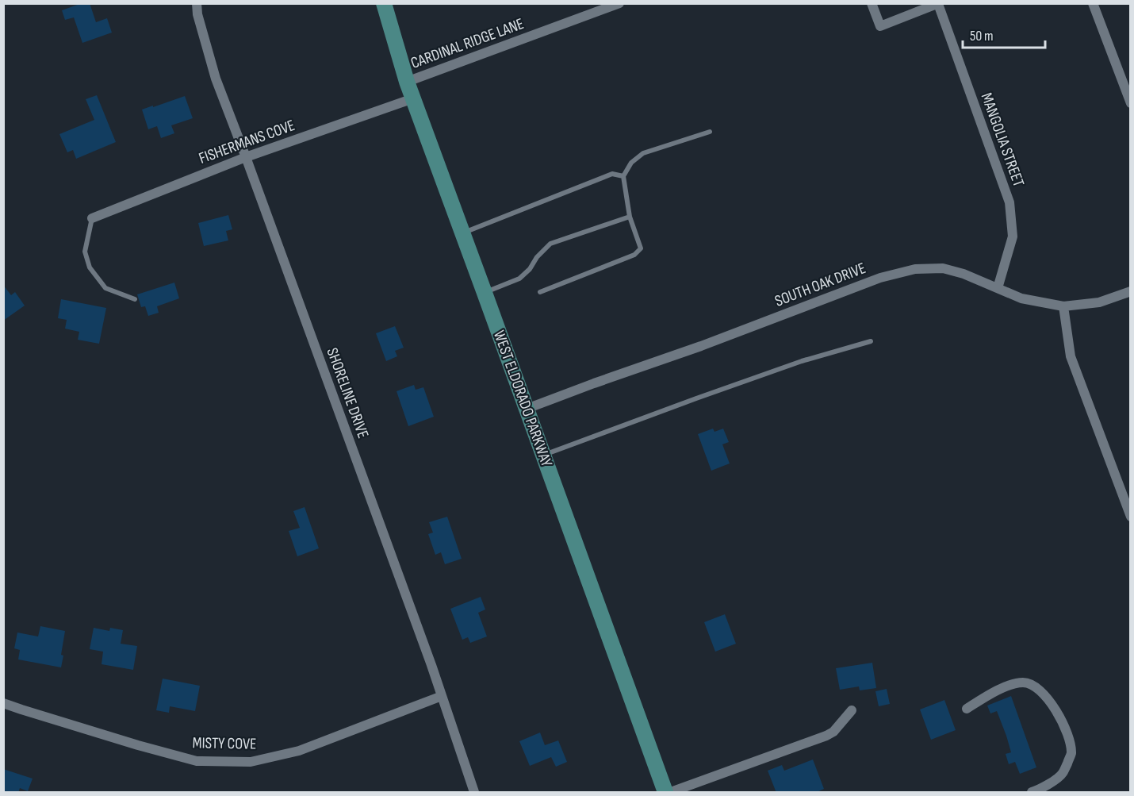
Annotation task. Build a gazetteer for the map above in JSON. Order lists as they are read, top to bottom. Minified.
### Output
{"streets":{"main road":["WEST ELDORADO PARKWAY"],"street":["CARDINAL RIDGE LANE","MANGOLIA STREET","FISHERMANS COVE","SOUTH OAK DRIVE","SHORELINE DRIVE","MISTY COVE"]},"crossings":[["CARDINAL RIDGE LANE","WEST ELDORADO PARKWAY"],["MANGOLIA STREET","SOUTH OAK DRIVE"],["FISHERMANS COVE","SHORELINE DRIVE"],["FISHERMANS COVE","WEST ELDORADO PARKWAY"],["SOUTH OAK DRIVE","WEST ELDORADO PARKWAY"],["SHORELINE DRIVE","MISTY COVE"]],"scale_bar":"50 m"}
